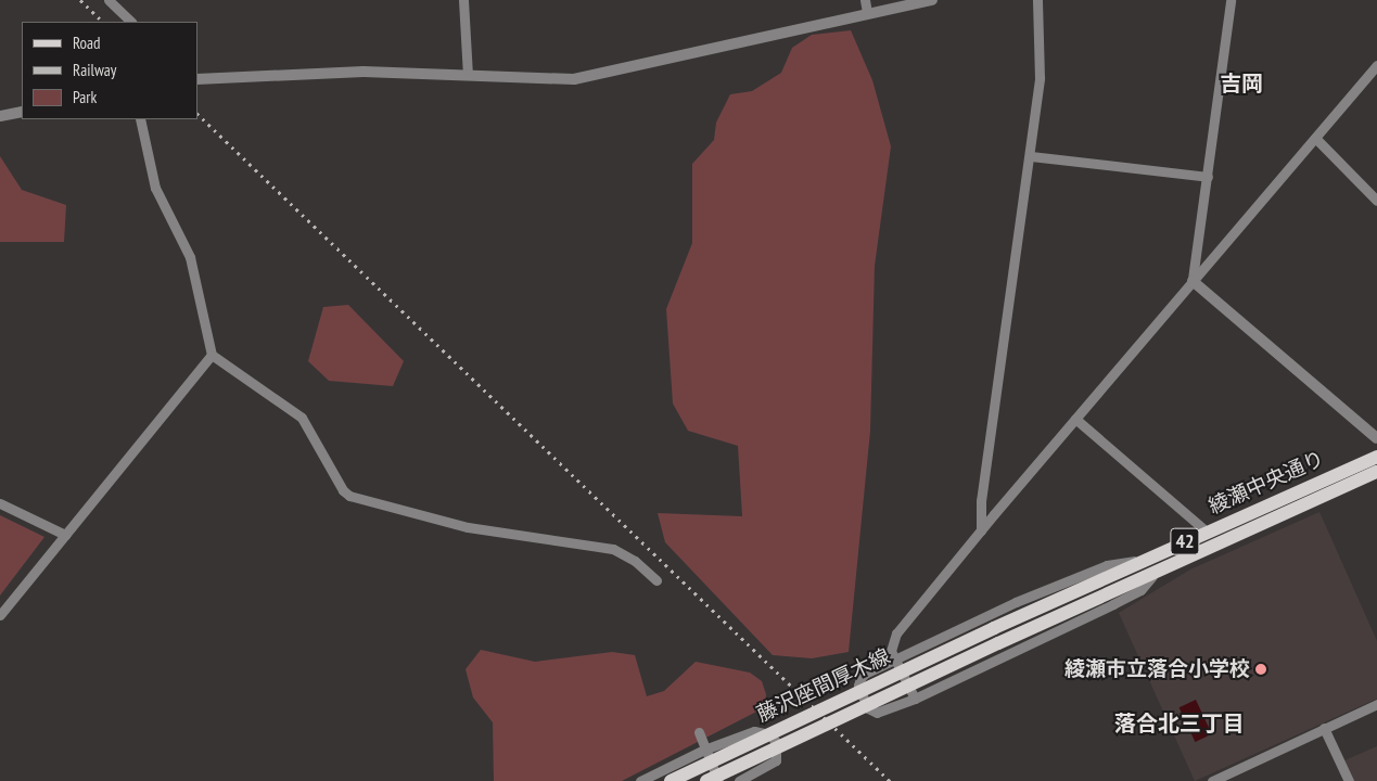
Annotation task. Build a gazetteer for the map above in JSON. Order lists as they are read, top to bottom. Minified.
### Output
{"streets":{"main road":["綾瀬中央通り","42","藤沢座間厚木線"]},"crossings":[["綾瀬中央通り","藤沢座間厚木線"]],"districts":["吉岡","落合北三丁目"],"places":["綾瀬市立落合小学校"],"legend":["Road","Railway","Park"]}
